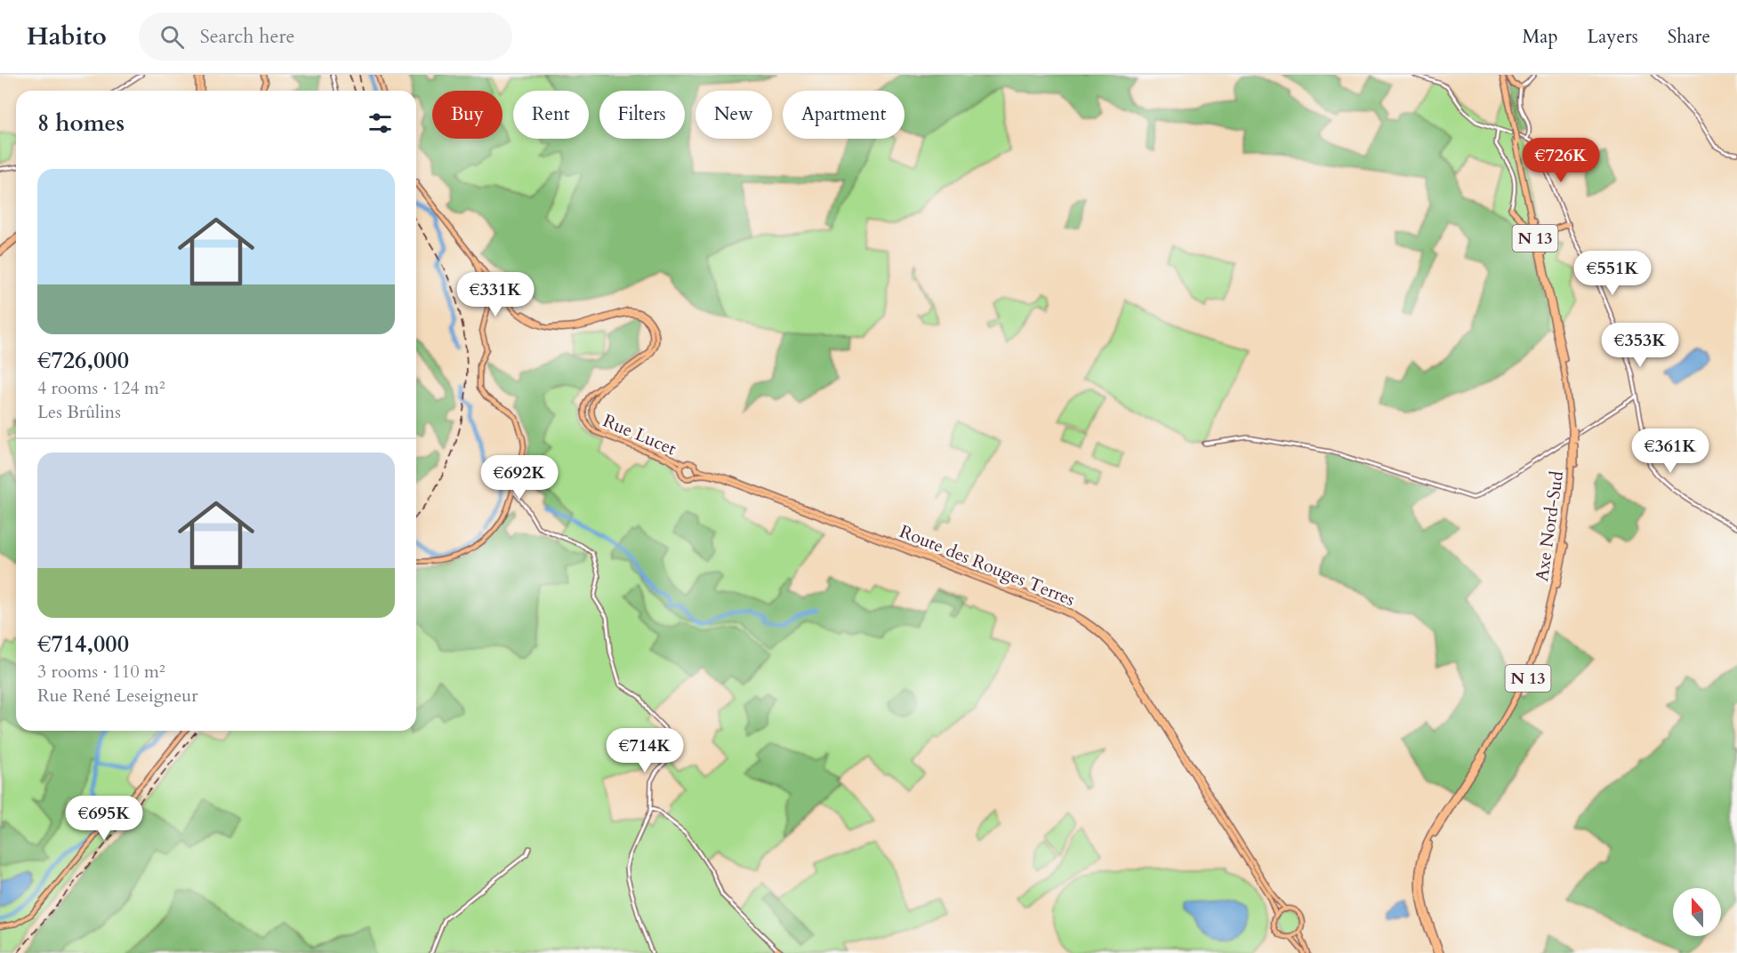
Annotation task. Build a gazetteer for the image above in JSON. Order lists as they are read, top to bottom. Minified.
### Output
{"streets":{"highway":["N 13","Axe Nord-Sud"],"main road":["Rue Lucet","Route des Rouges Terres"]},"crossings":[["Rue Lucet","Route des Rouges Terres"]],"north":"top","page":{"header":"Habito","search":"Search here","nav":["Map","Layers","Share"],"chip":["Buy","Rent","Filters","New","Apartment"],"heading":"8 homes","price":["€726K","€551K","€331K","€353K","€361K","€692K","€714K","€695K"],"list":[{"name":"€726,000","note":"4 rooms · 124 m² · Les Brûlins"},{"name":"€714,000","note":"3 rooms · 110 m² · Rue René Leseigneur"}]}}
